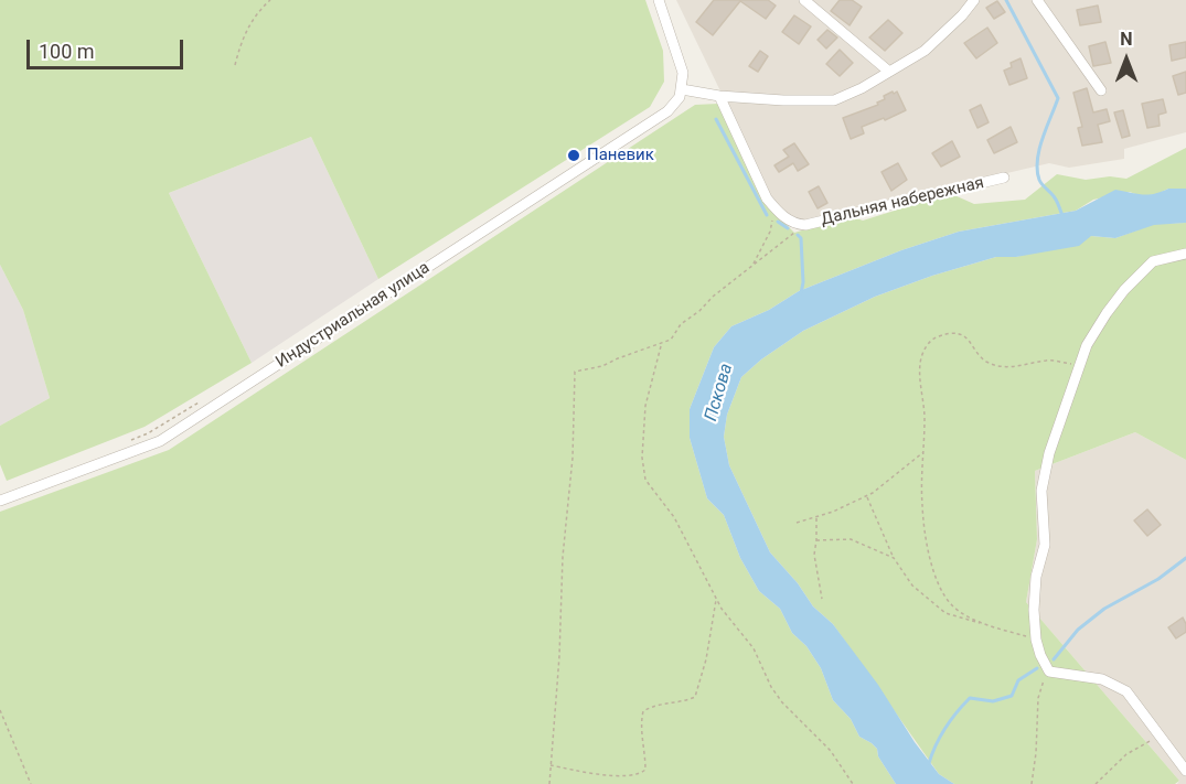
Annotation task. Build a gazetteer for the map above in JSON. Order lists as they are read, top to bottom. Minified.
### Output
{"streets":{"street":["Дальняя набережная","Индустриальная улица"]},"water":["Пскова"],"places":["Паневик"],"scale_bar":"100 m","north":"top"}
